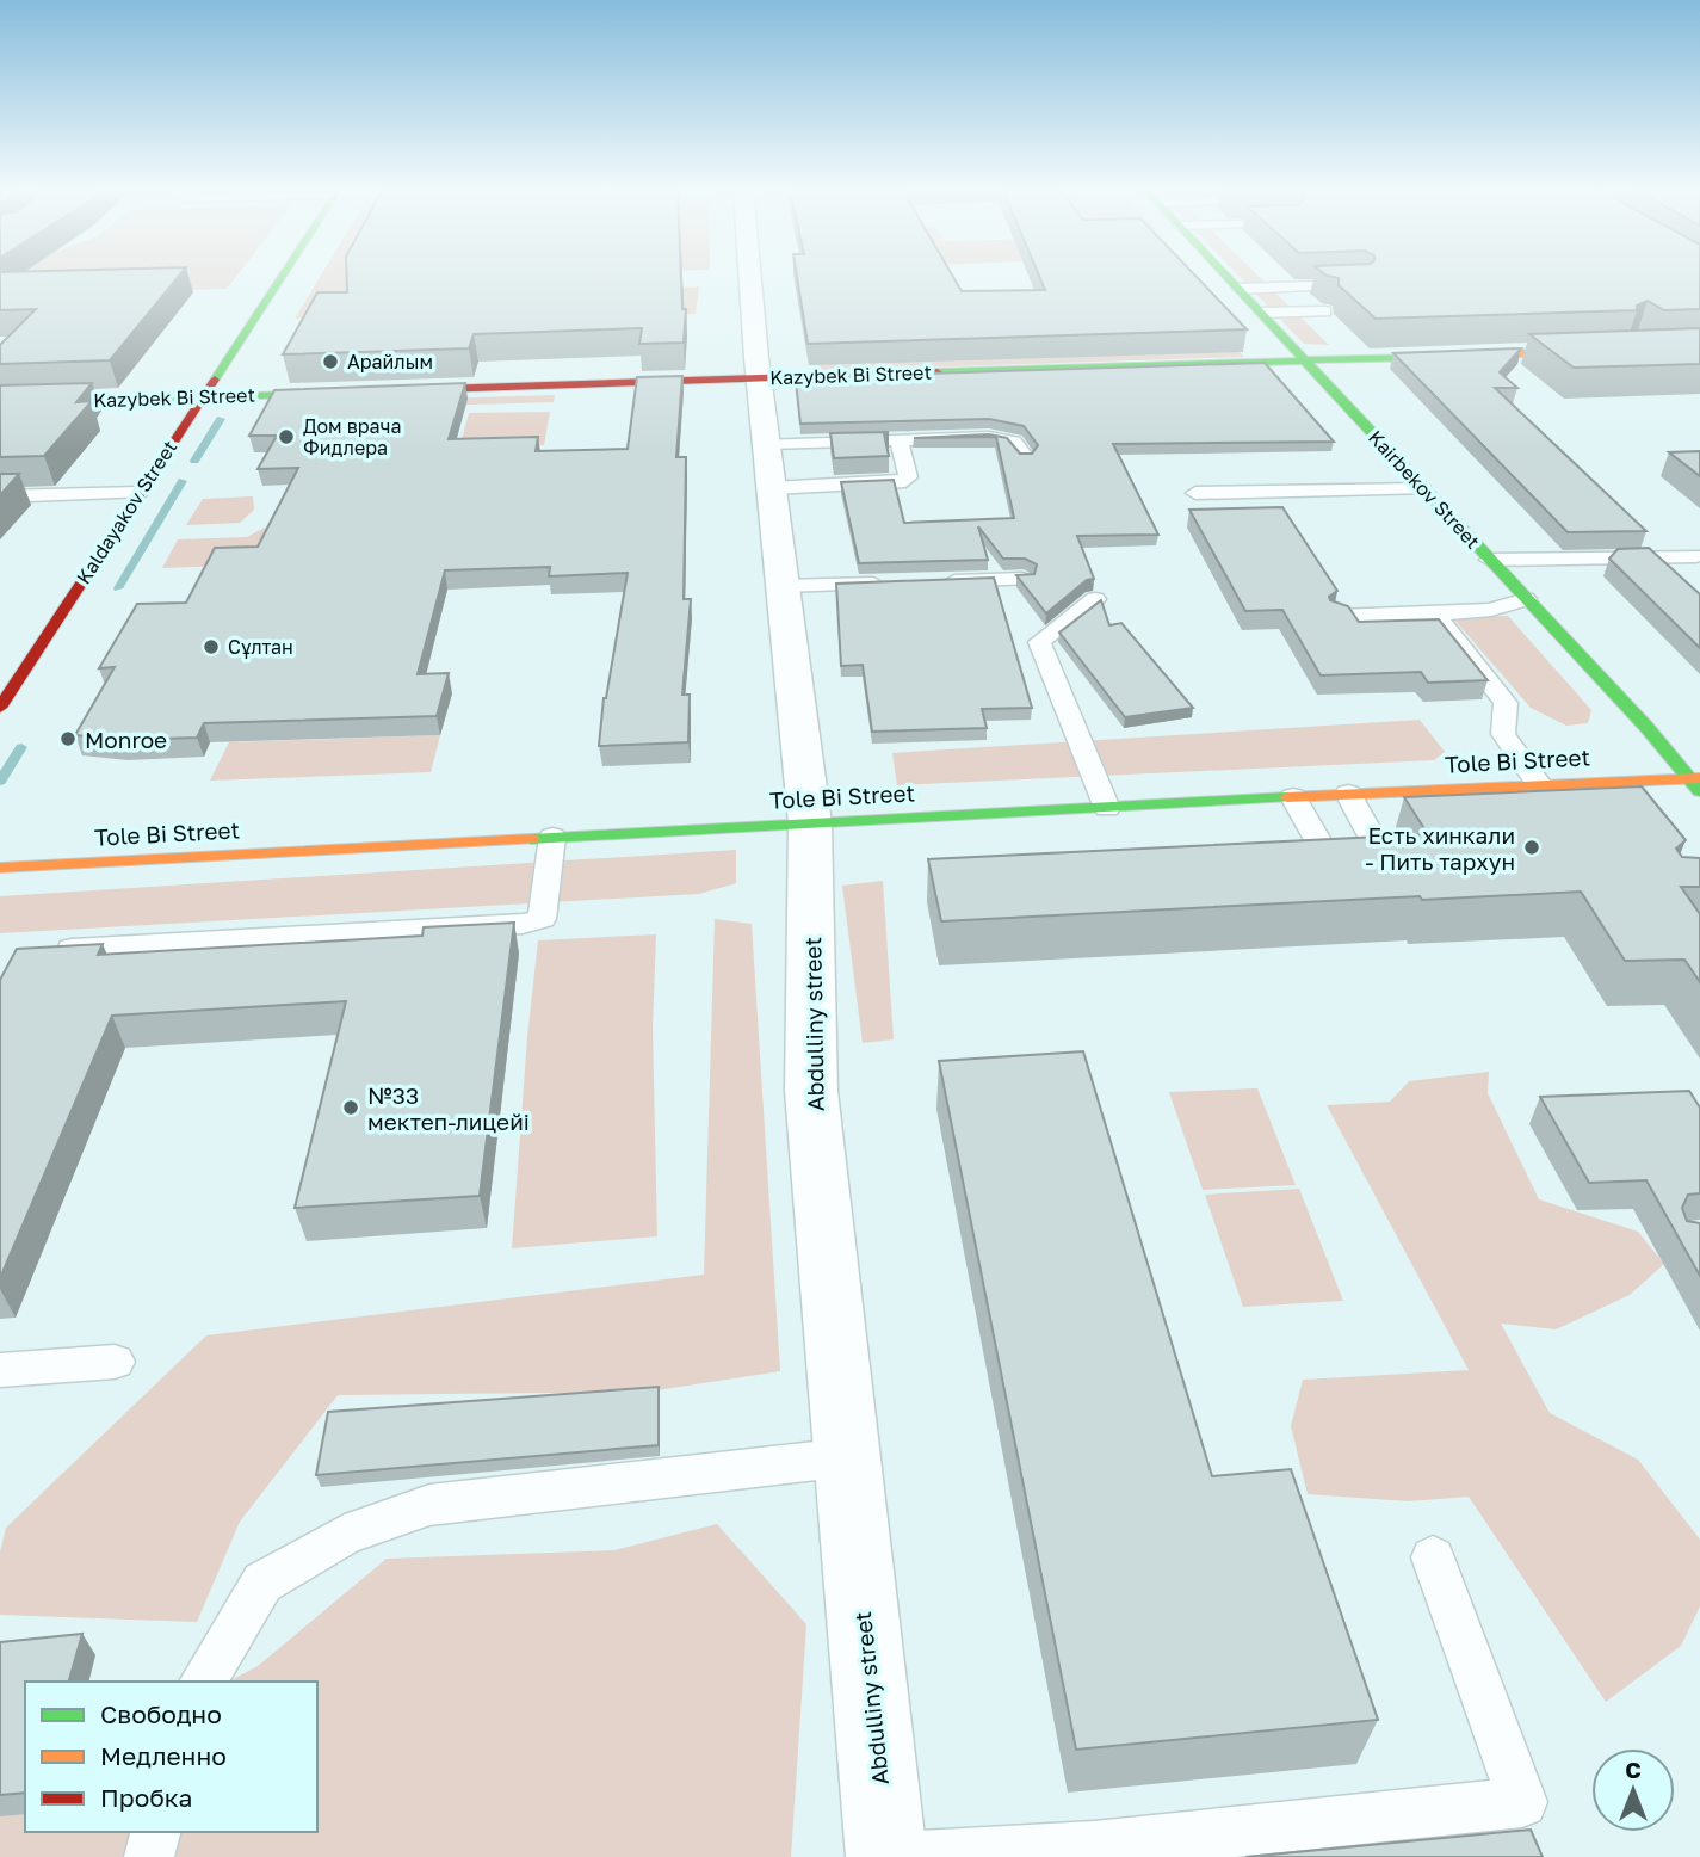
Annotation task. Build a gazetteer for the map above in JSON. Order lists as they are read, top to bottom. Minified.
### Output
{"streets":{"street":["Kazybek Bi Street","Kairbekov Street","Kaldayakov Street","Tole Bi Street","Abdulliny street"]},"crossings":[["Kazybek Bi Street","Kairbekov Street"],["Kazybek Bi Street","Kaldayakov Street"],["Kazybek Bi Street","Abdulliny street"],["Kairbekov Street","Tole Bi Street"],["Tole Bi Street","Abdulliny street"]],"places":["Арайлым","Дом врача Фидлера","Сұлтан","Monroe","Есть хинкали - Пить тархун","№33 мектеп-лицейі"],"legend":["Свободно","Медленно","Пробка"],"north":"top"}
